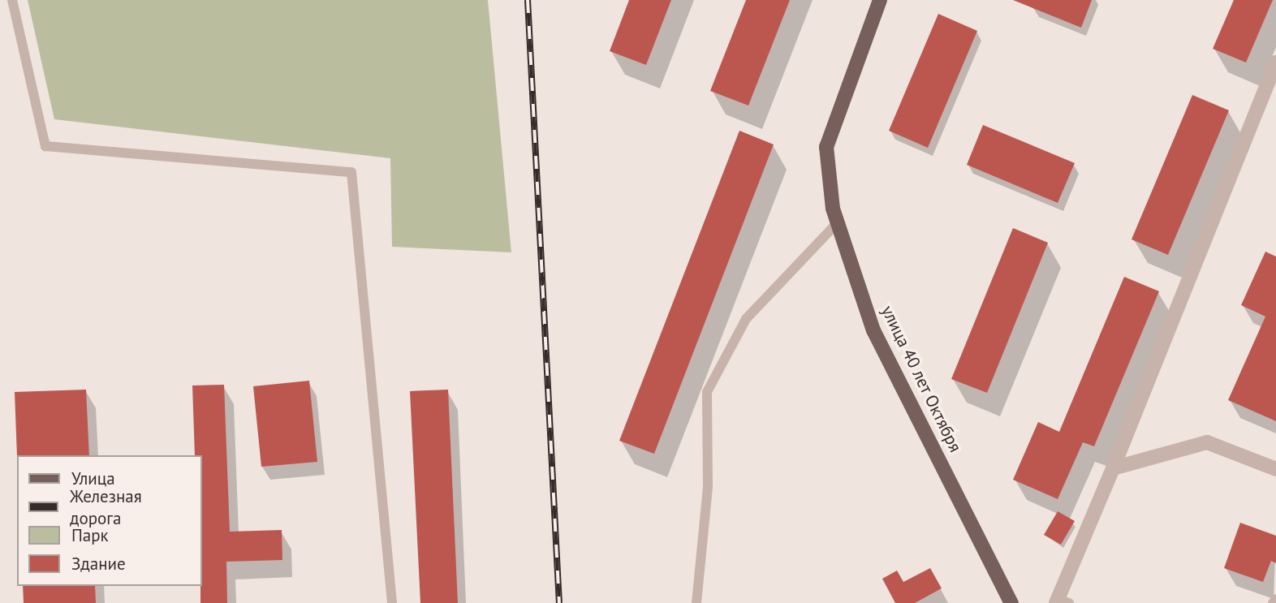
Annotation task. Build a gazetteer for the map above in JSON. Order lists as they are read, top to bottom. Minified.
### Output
{"streets":{"main road":["улица 40 лет Октября"]},"legend":["Улица","Железная дорога","Парк","Здание"]}
